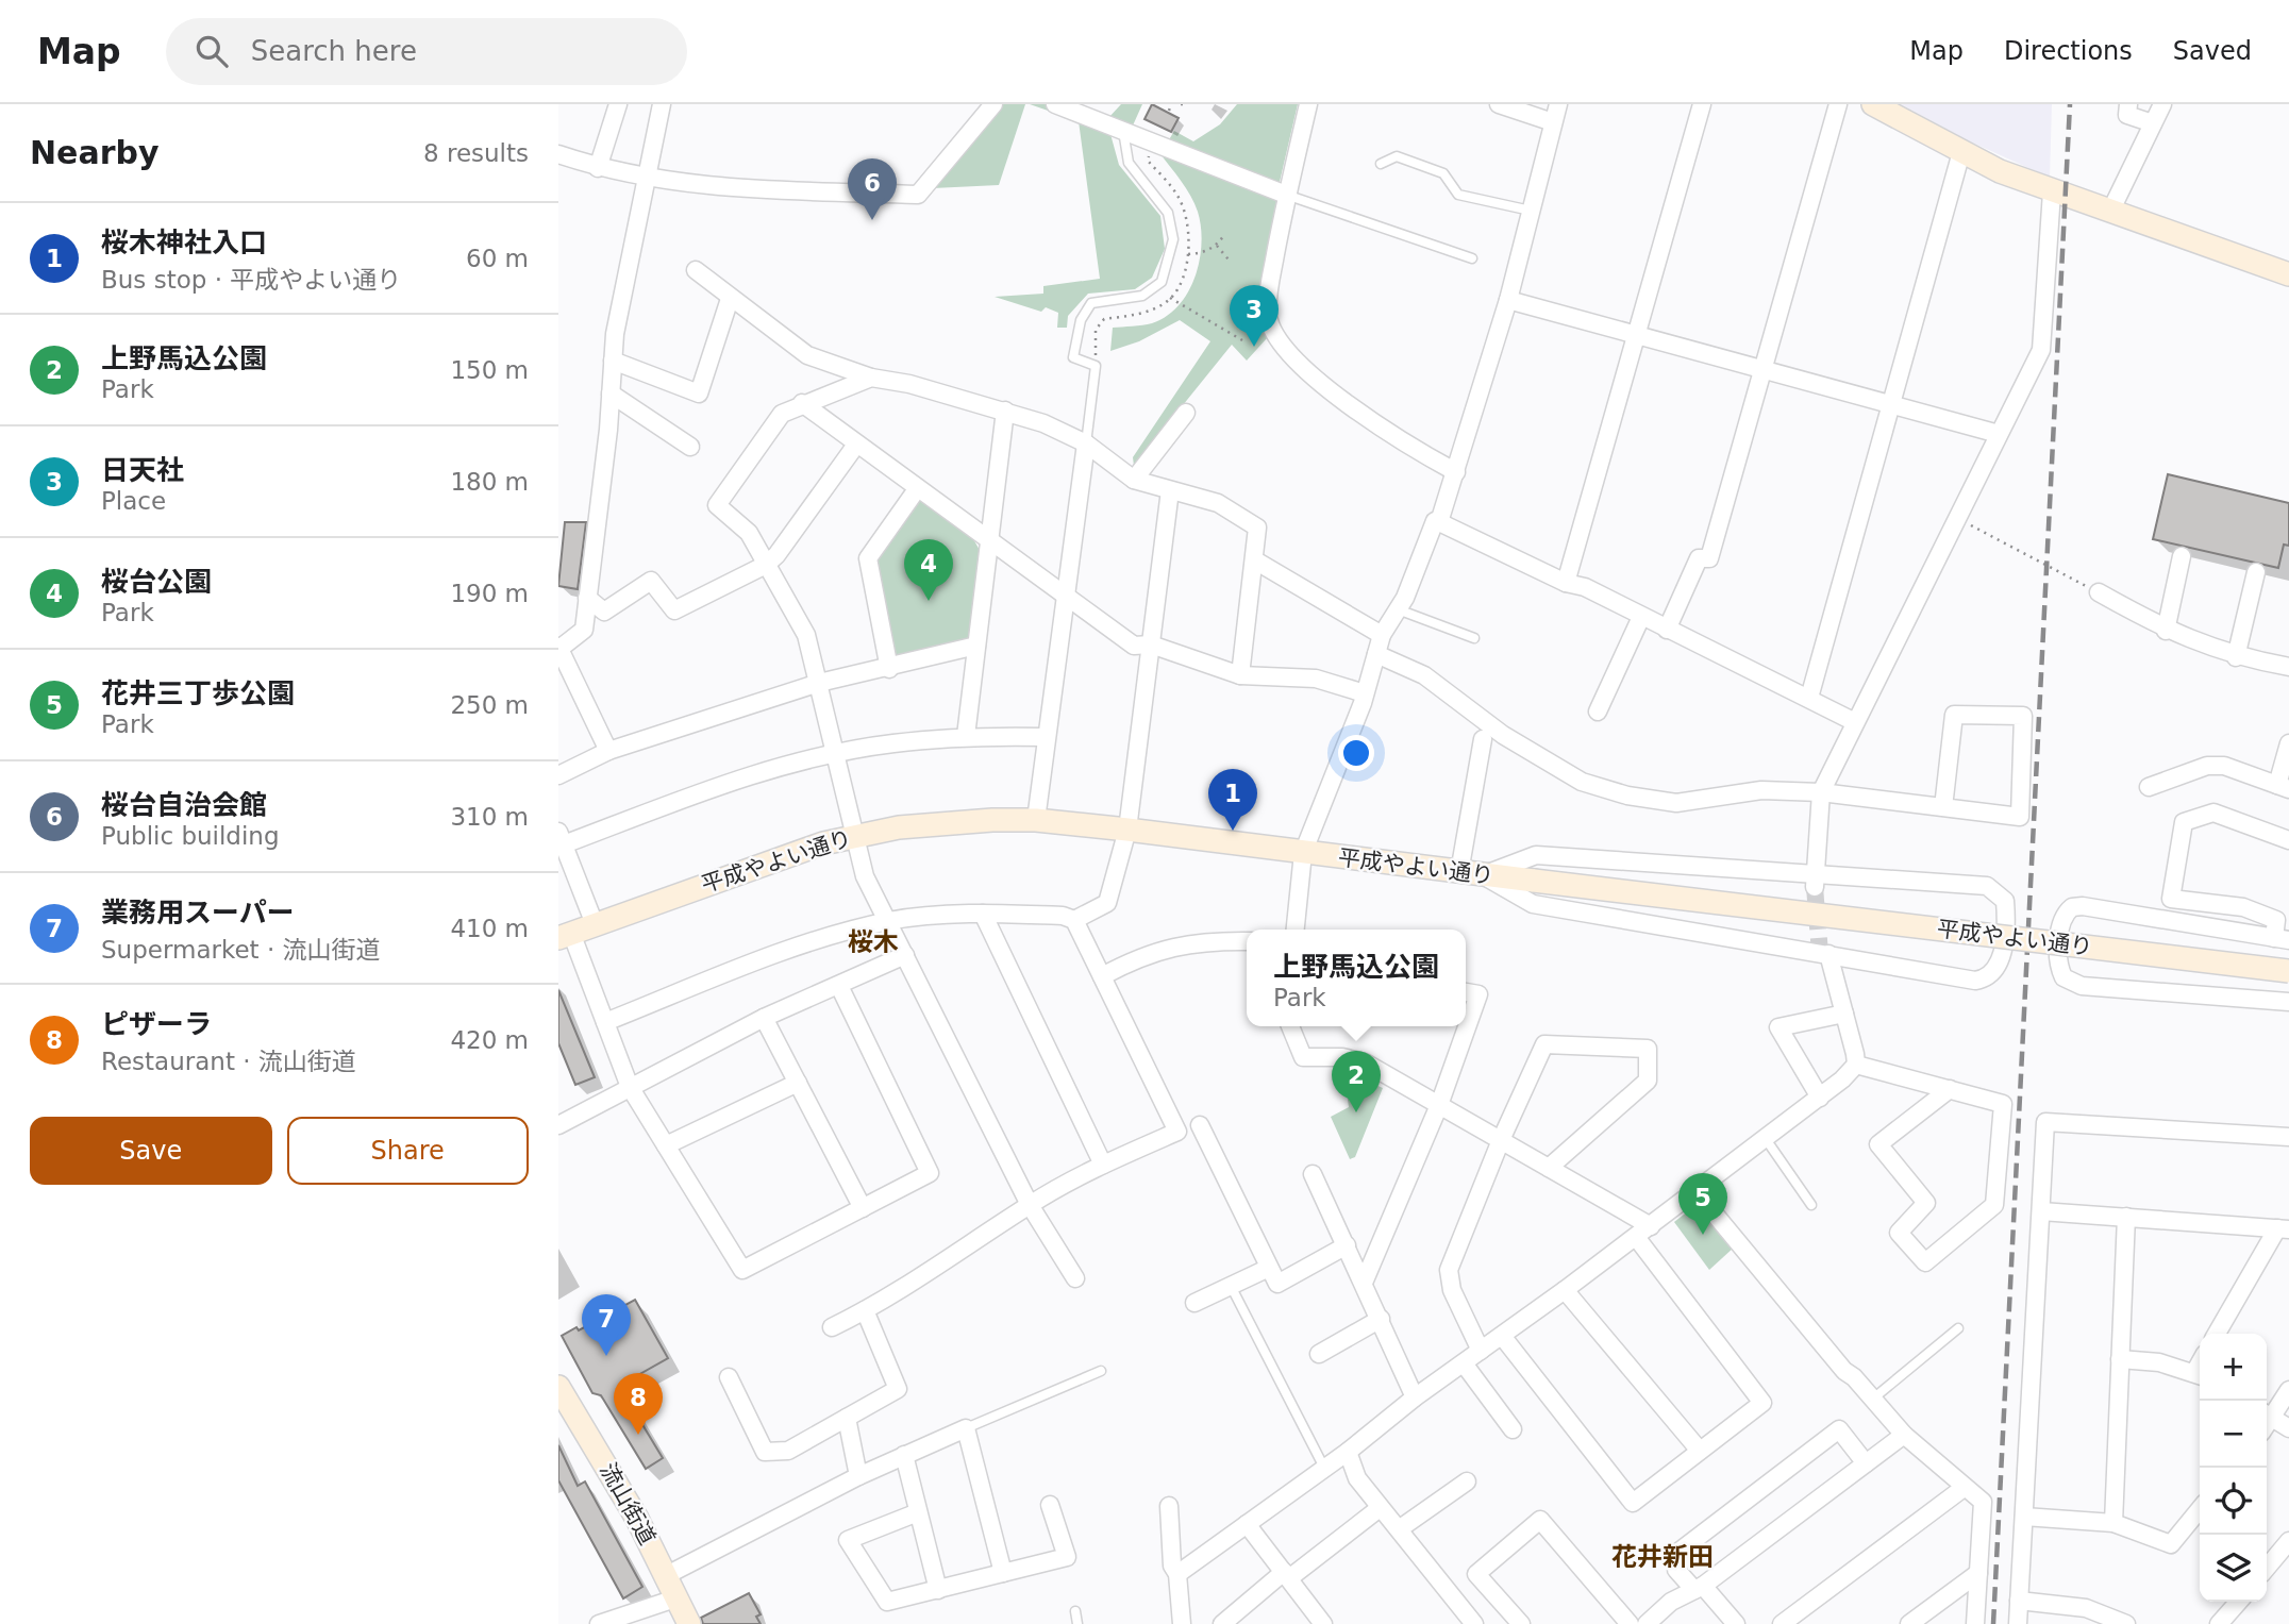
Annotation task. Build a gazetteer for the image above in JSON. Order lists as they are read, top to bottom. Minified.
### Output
{"streets":{"street":["平成やよい通り","流山街道"]},"districts":["桜木","花井新田"],"page":{"header":"Map","search":"Search here","nav":["Map","Directions","Saved"],"heading":["Nearby","8 results"],"pins":["6","3","4","1","2","5","7","8"],"list":[{"mark":"1","name":"桜木神社入口","note":"Bus stop · 平成やよい通り","value":"60 m"},{"mark":"2","name":"上野馬込公園","note":"Park","value":"150 m"},{"mark":"3","name":"日天社","note":"Place","value":"180 m"},{"mark":"4","name":"桜台公園","note":"Park","value":"190 m"},{"mark":"5","name":"花井三丁歩公園","note":"Park","value":"250 m"},{"mark":"6","name":"桜台自治会館","note":"Public building","value":"310 m"},{"mark":"7","name":"業務用スーパー","note":"Supermarket · 流山街道","value":"410 m"},{"mark":"8","name":"ピザーラ","note":"Restaurant · 流山街道","value":"420 m"}],"popup":["上野馬込公園","Park"],"buttons":["Save","Share"],"map_buttons":["+","−"]}}
